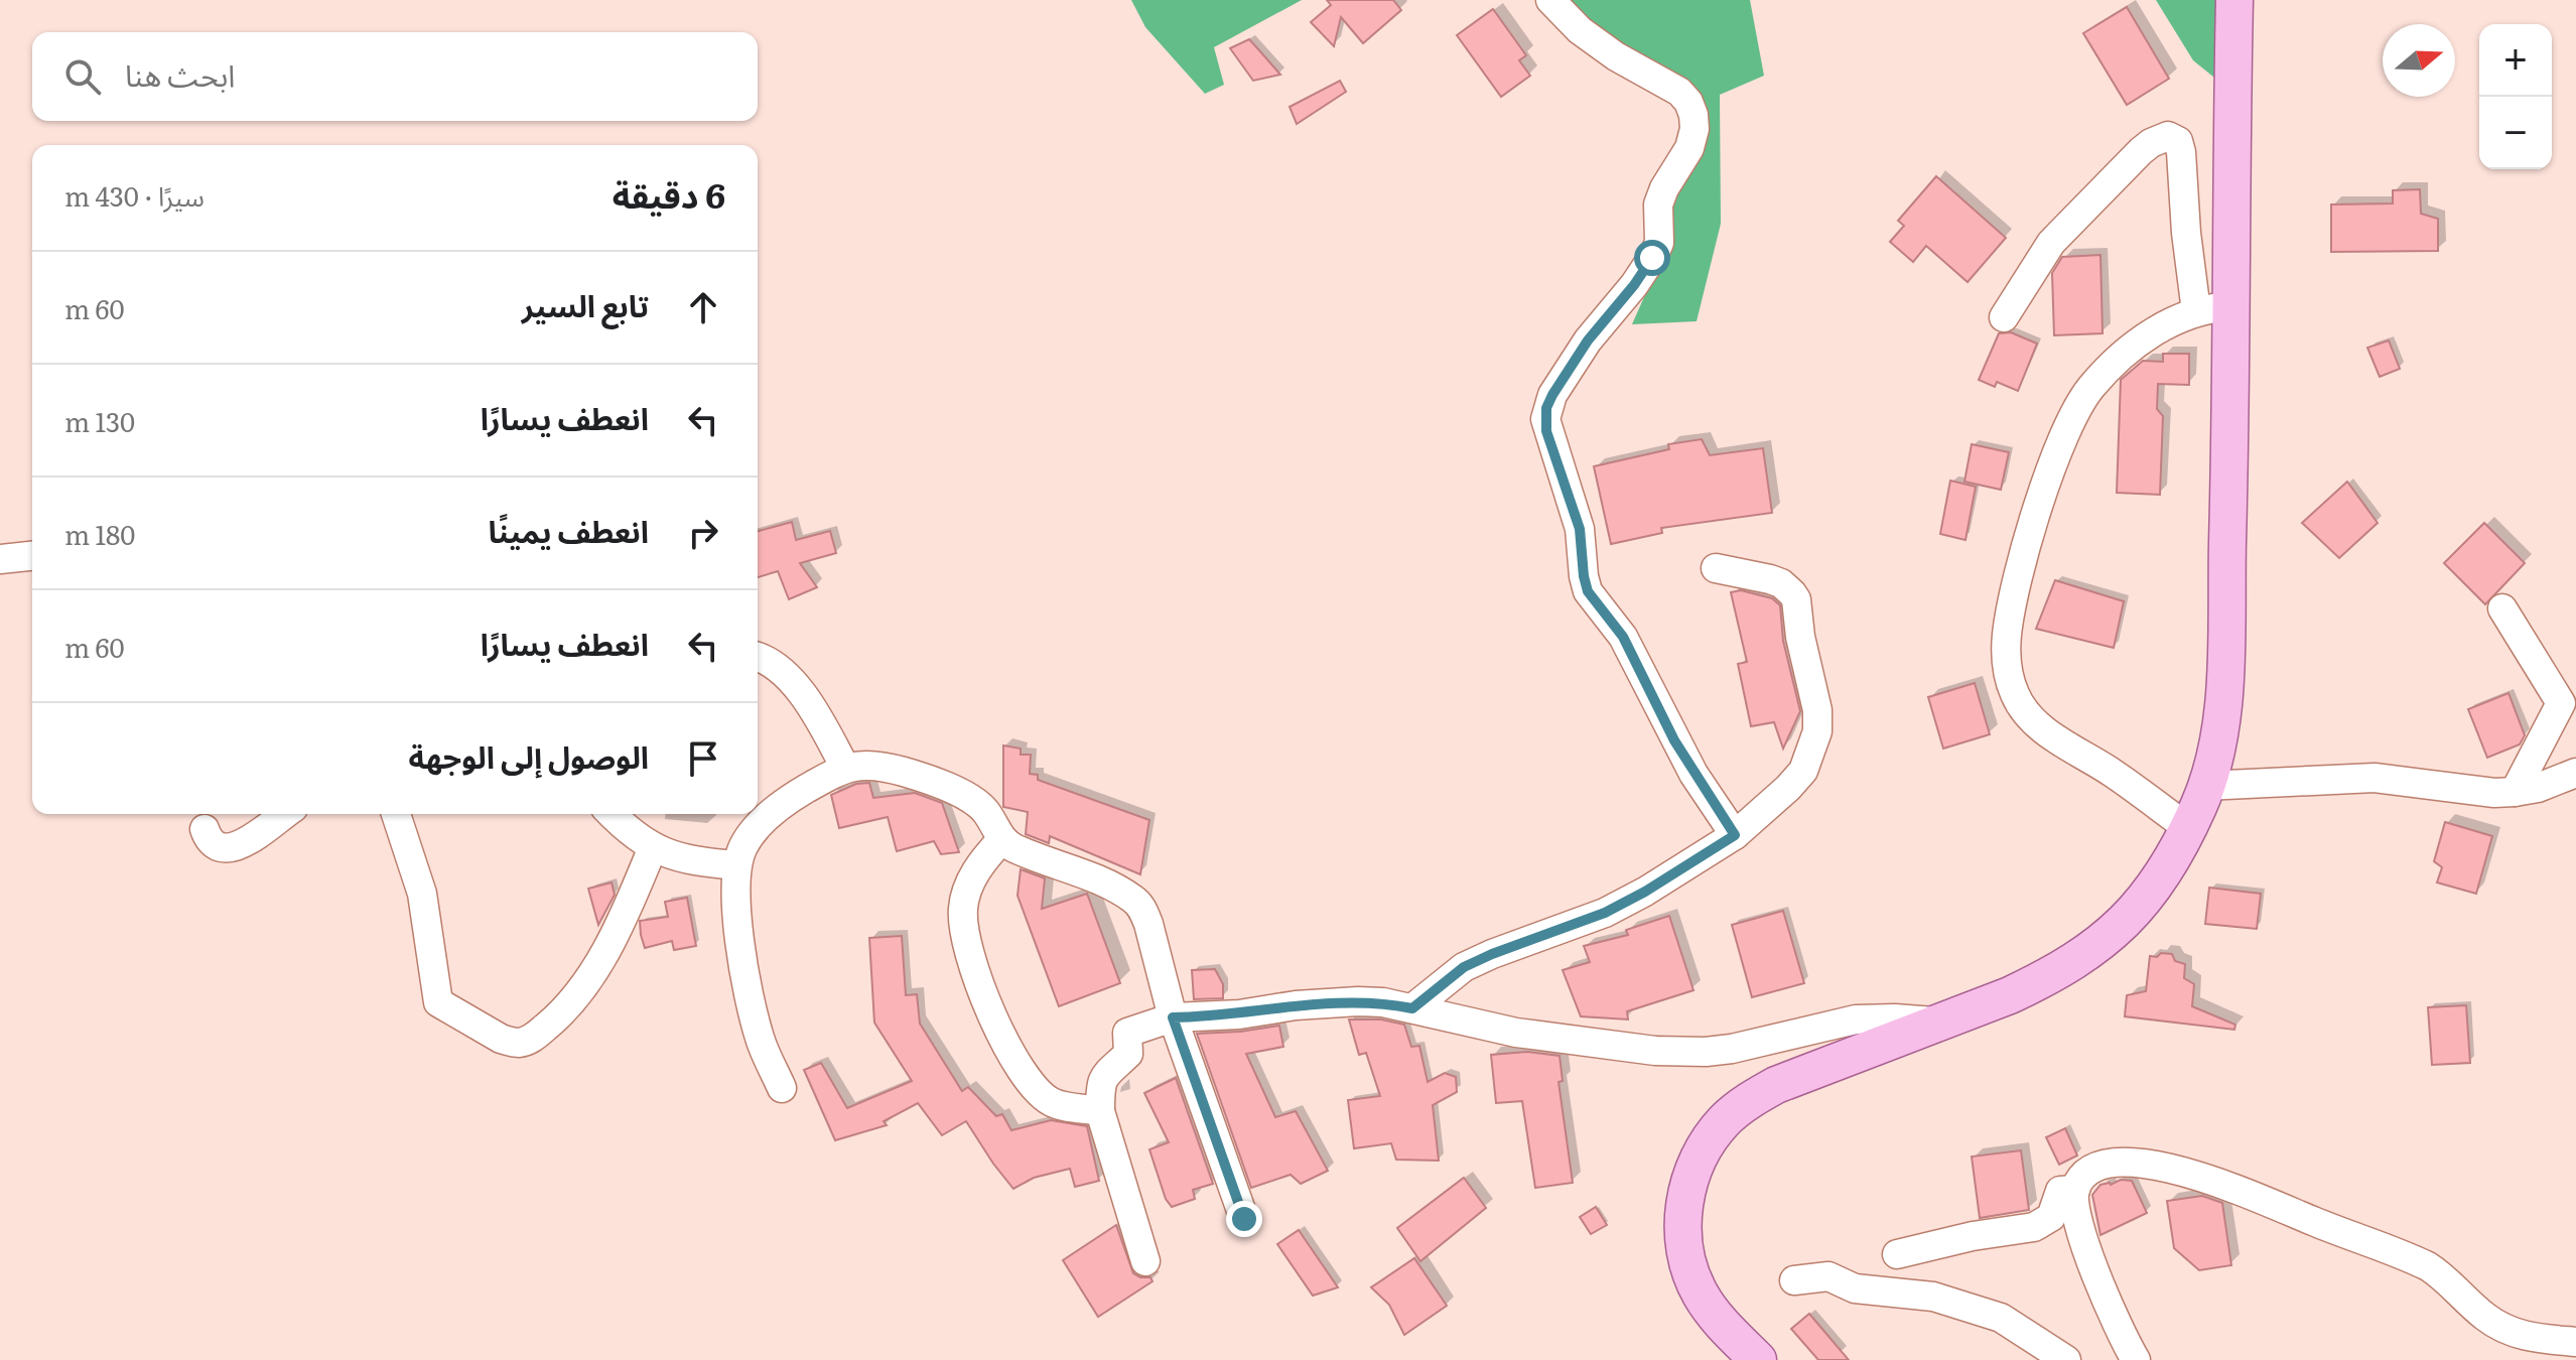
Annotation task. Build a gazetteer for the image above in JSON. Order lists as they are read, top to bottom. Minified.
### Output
{"north":"right","page":{"map_buttons":["+","−"],"search":"ابحث هنا","heading":["6 دقيقة","سيرًا · 430 m"],"list":[["تابع السير","60 m"],["انعطف يسارًا","130 m"],["انعطف يمينًا","180 m"],["انعطف يسارًا","60 m"],"الوصول إلى الوجهة"]}}
